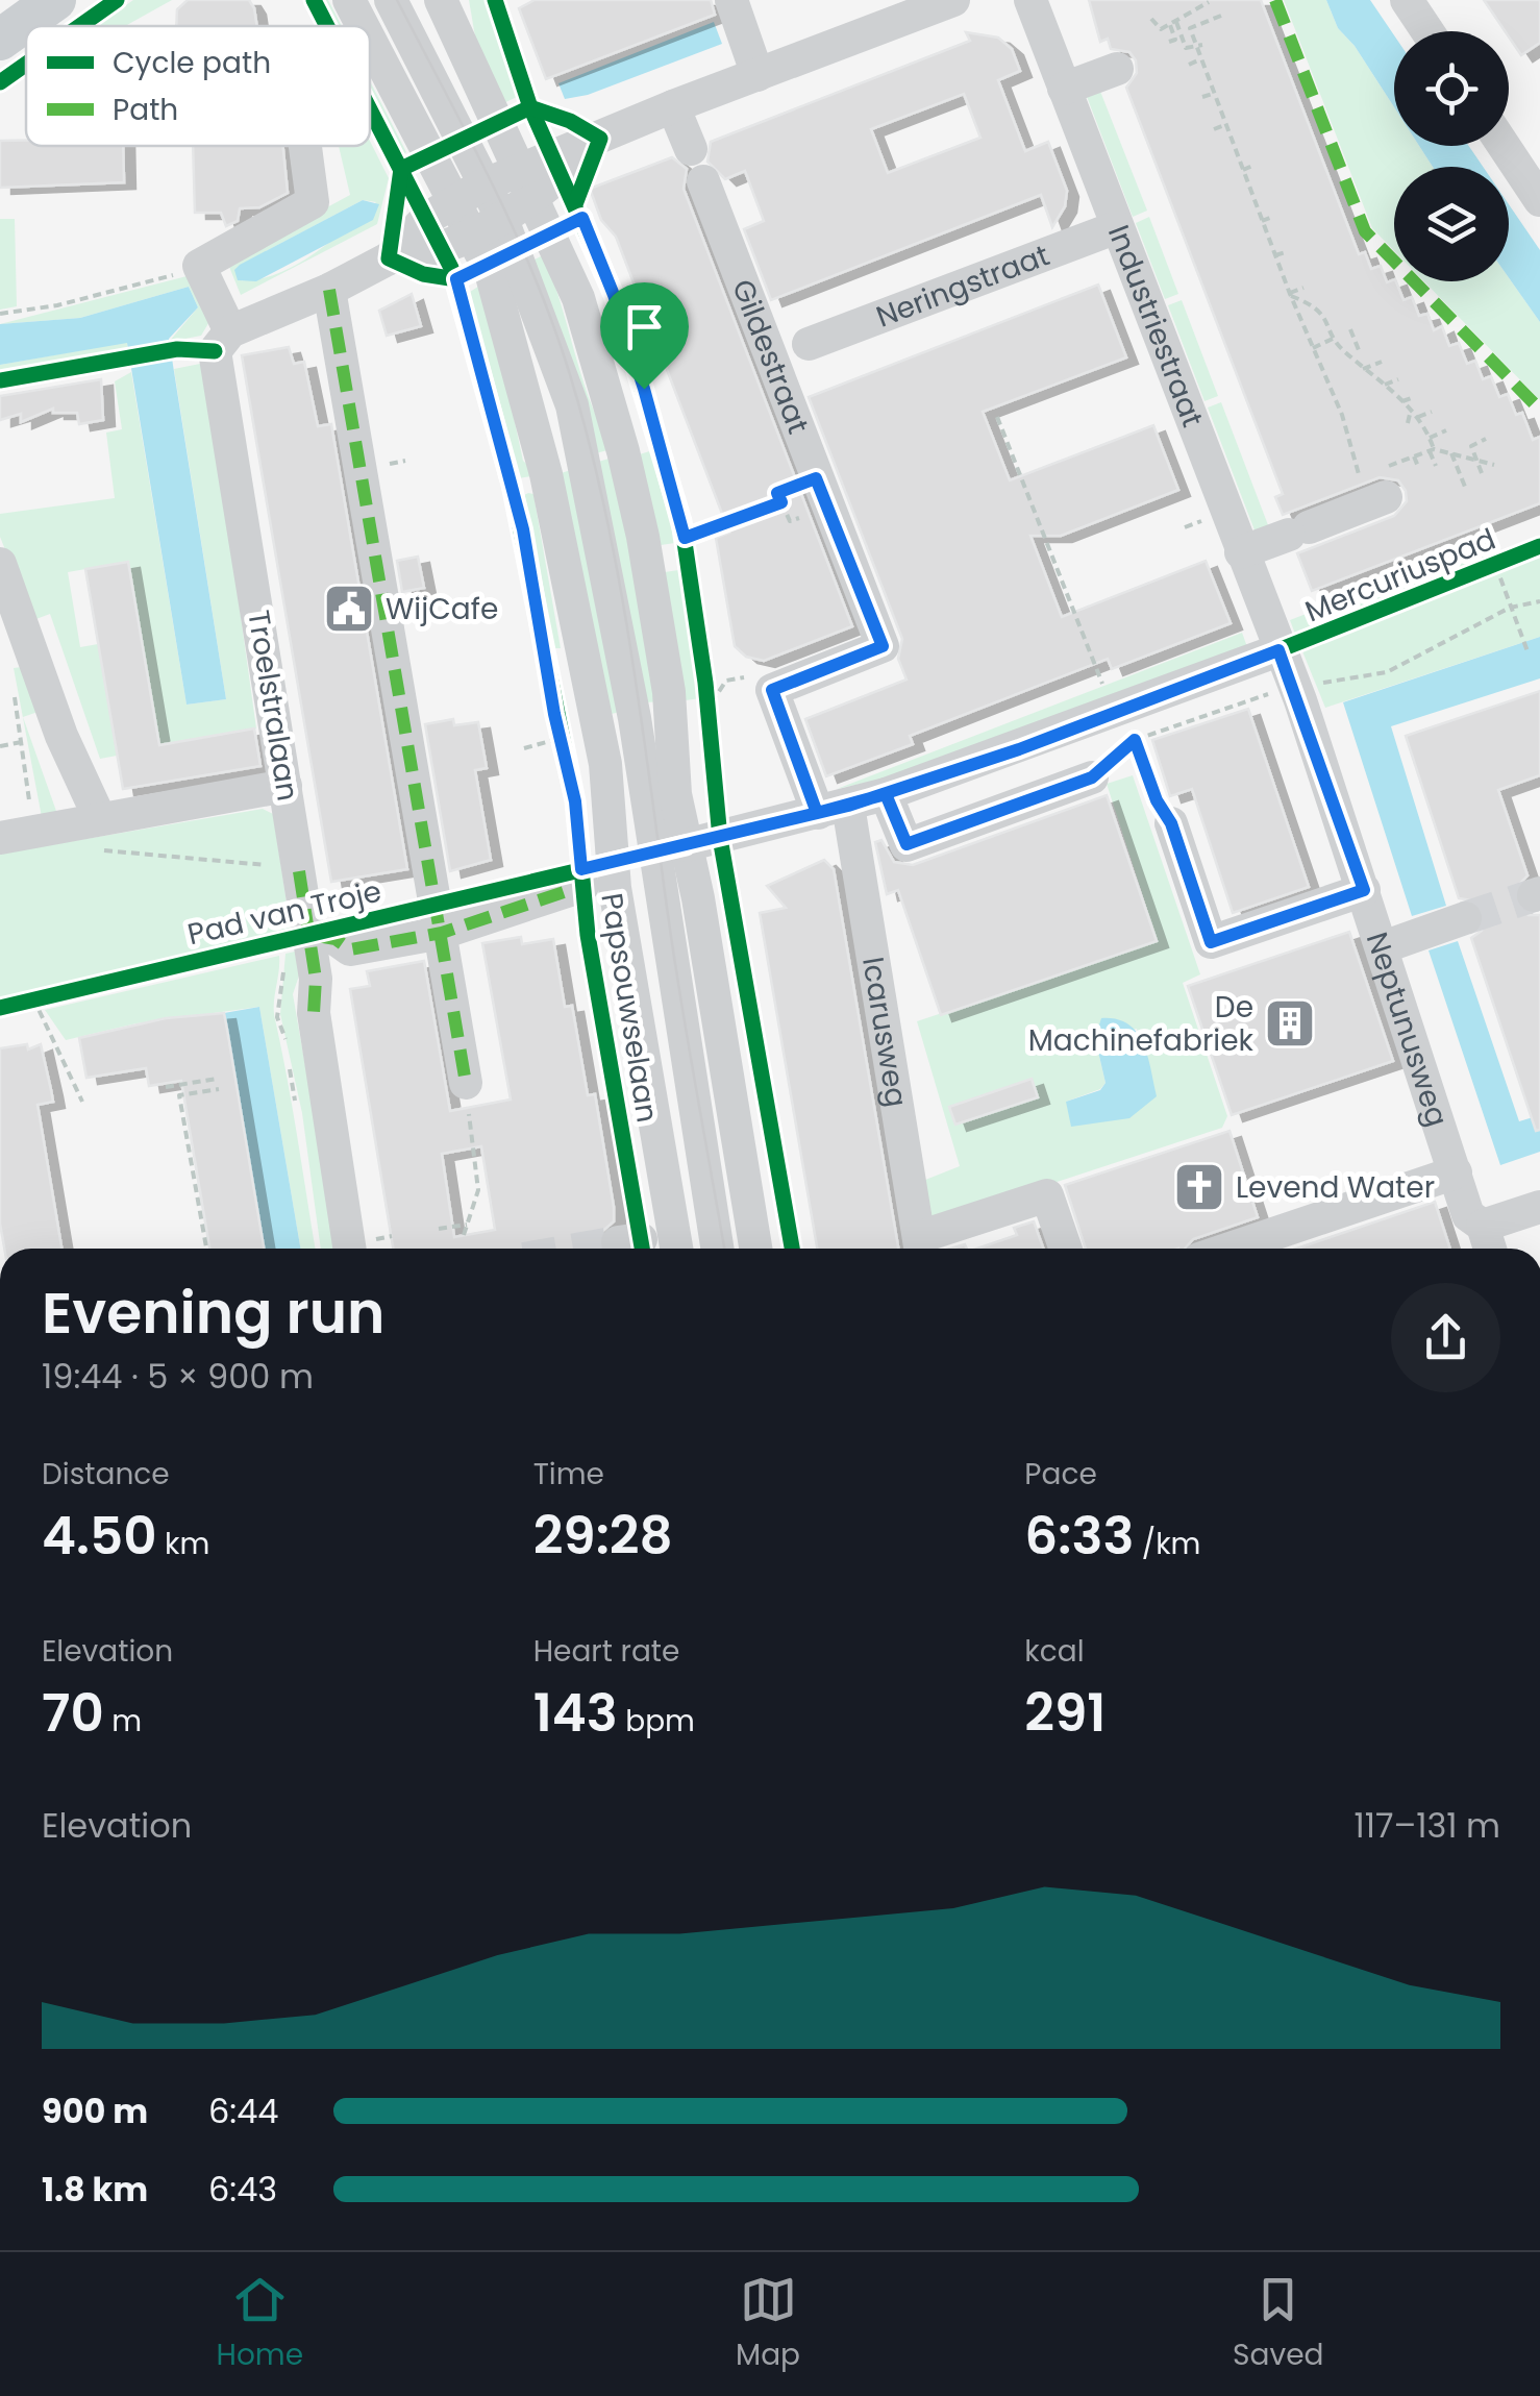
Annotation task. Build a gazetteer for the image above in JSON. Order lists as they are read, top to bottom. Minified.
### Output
{"streets":{"street":["Neringstraat","Industriestraat","Gildestraat","Troelstralaan","Papsouwselaan","Neptunusweg","Icarusweg"],"cycle path":["Mercuriuspad","Pad van Troje"]},"crossings":[["Neringstraat","Industriestraat"],["Industriestraat","Neptunusweg"],["Gildestraat","Icarusweg"],["Troelstralaan","Papsouwselaan"]],"places":{"public building":["WijCafe"],"building":["De Machinefabriek"],"church":["Levend Water"]},"legend":["Cycle path","Path"],"page":{"heading":["Evening run","19:44 · 5 × 900 m"],"stats":[["Distance","4.50 km"],["Time","29:28"],["Pace","6:33 /km"],["Elevation","70 m"],["Heart rate","143 bpm"],["kcal","291"]],"chart":["Elevation","117–131 m"],"list":[{"name":"900 m","note":"6:44"},{"name":"1.8 km","note":"6:43"}],"tabs":["Home","Map","Saved"]}}
